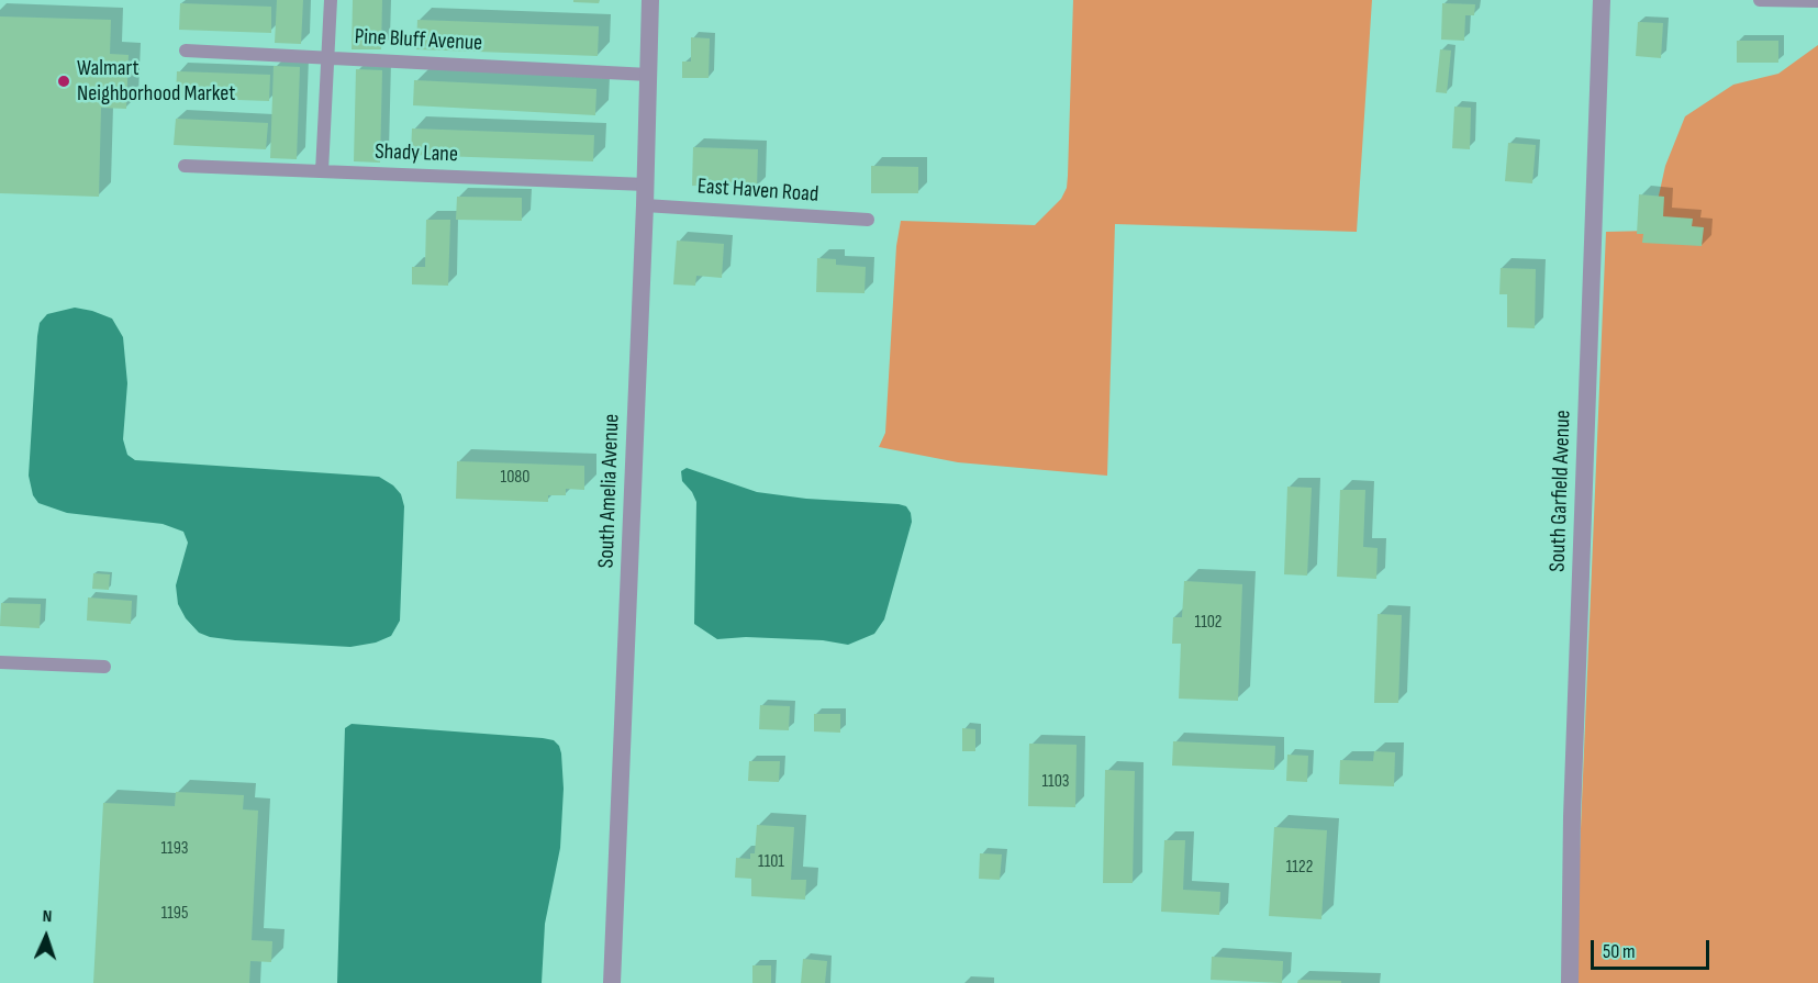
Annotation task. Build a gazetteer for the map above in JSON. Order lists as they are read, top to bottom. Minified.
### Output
{"streets":{"street":["Pine Bluff Avenue","Shady Lane","East Haven Road","South Amelia Avenue","South Garfield Avenue"]},"crossings":[["Pine Bluff Avenue","South Amelia Avenue"],["Shady Lane","South Amelia Avenue"],["East Haven Road","South Amelia Avenue"]],"places":["Walmart Neighborhood Market"],"house_numbers":["1080","1102","1103","1193","1101","1122","1195"],"scale_bar":"50 m","north":"top"}
